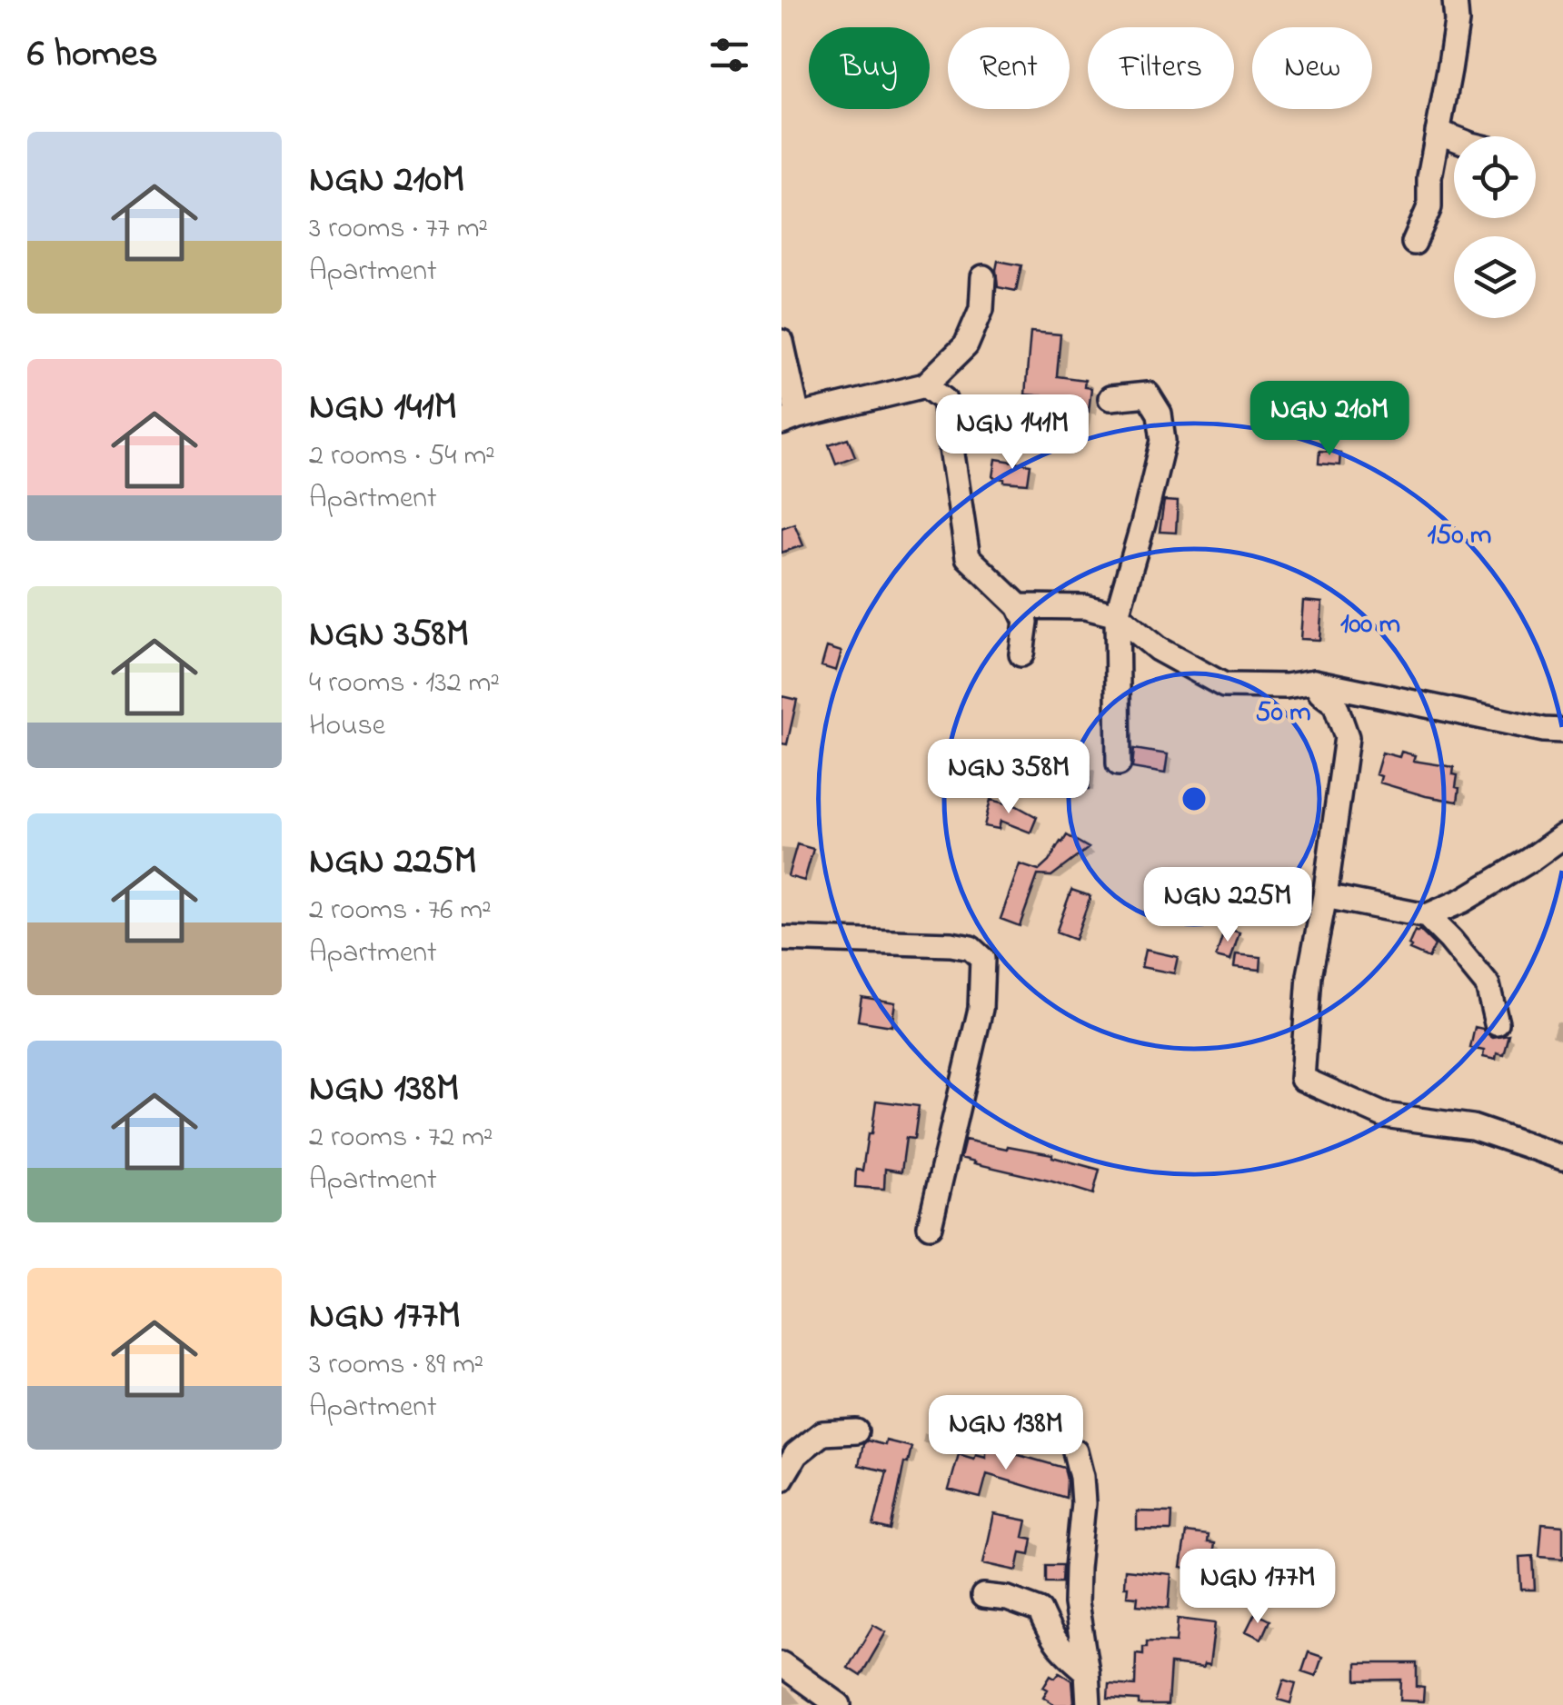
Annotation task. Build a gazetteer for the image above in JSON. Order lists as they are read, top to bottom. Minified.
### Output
{"page":{"heading":"6 homes","chip":["Buy","Rent","Filters","New"],"list":[{"name":"NGN 210M","note":"3 rooms · 77 m² · Apartment"},{"name":"NGN 141M","note":"2 rooms · 54 m² · Apartment"},{"name":"NGN 358M","note":"4 rooms · 132 m² · House"},{"name":"NGN 225M","note":"2 rooms · 76 m² · Apartment"},{"name":"NGN 138M","note":"2 rooms · 72 m² · Apartment"},{"name":"NGN 177M","note":"3 rooms · 89 m² · Apartment"}],"price":["NGN 210M","NGN 141M","NGN 358M","NGN 225M","NGN 138M","NGN 177M"]},"rings":["150 m","100 m","50 m"]}
